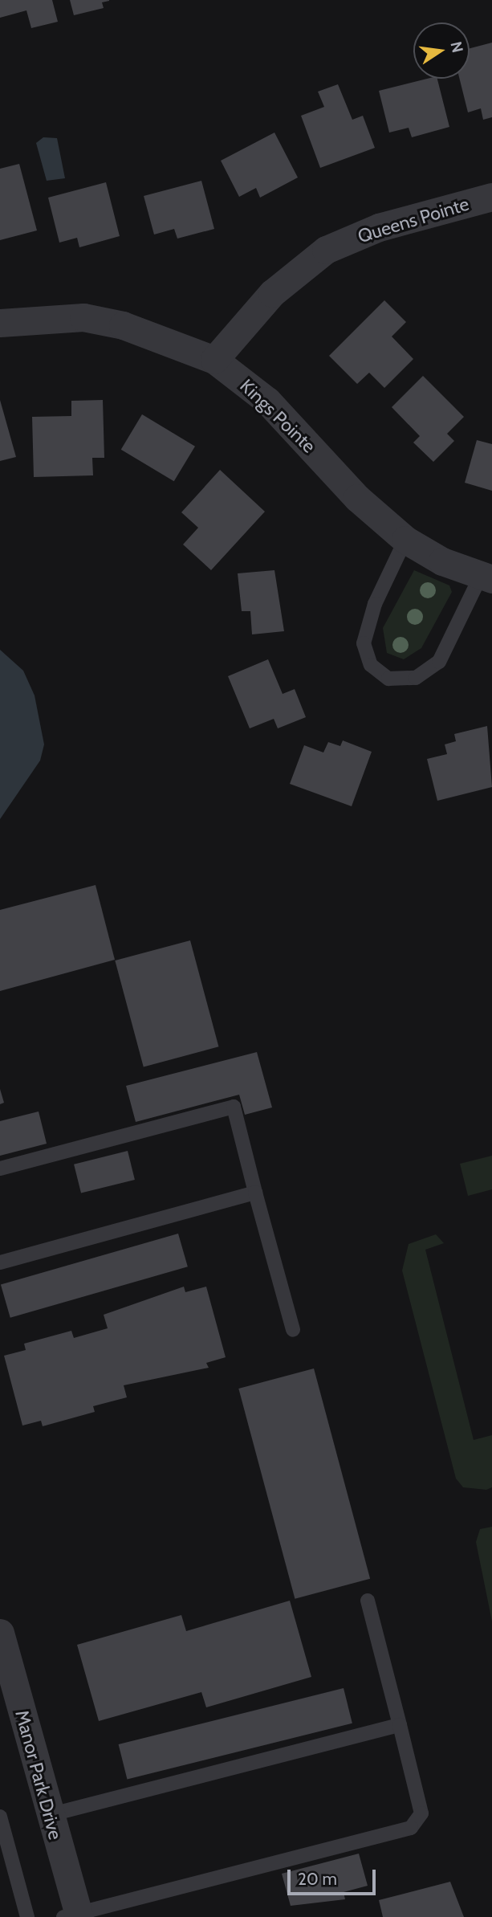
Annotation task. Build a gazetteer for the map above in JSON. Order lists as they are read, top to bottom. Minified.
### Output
{"streets":{"street":["Queens Pointe","Kings Pointe","Manor Park Drive"]},"crossings":[["Queens Pointe","Kings Pointe"]],"scale_bar":"20 m","north":"right"}
